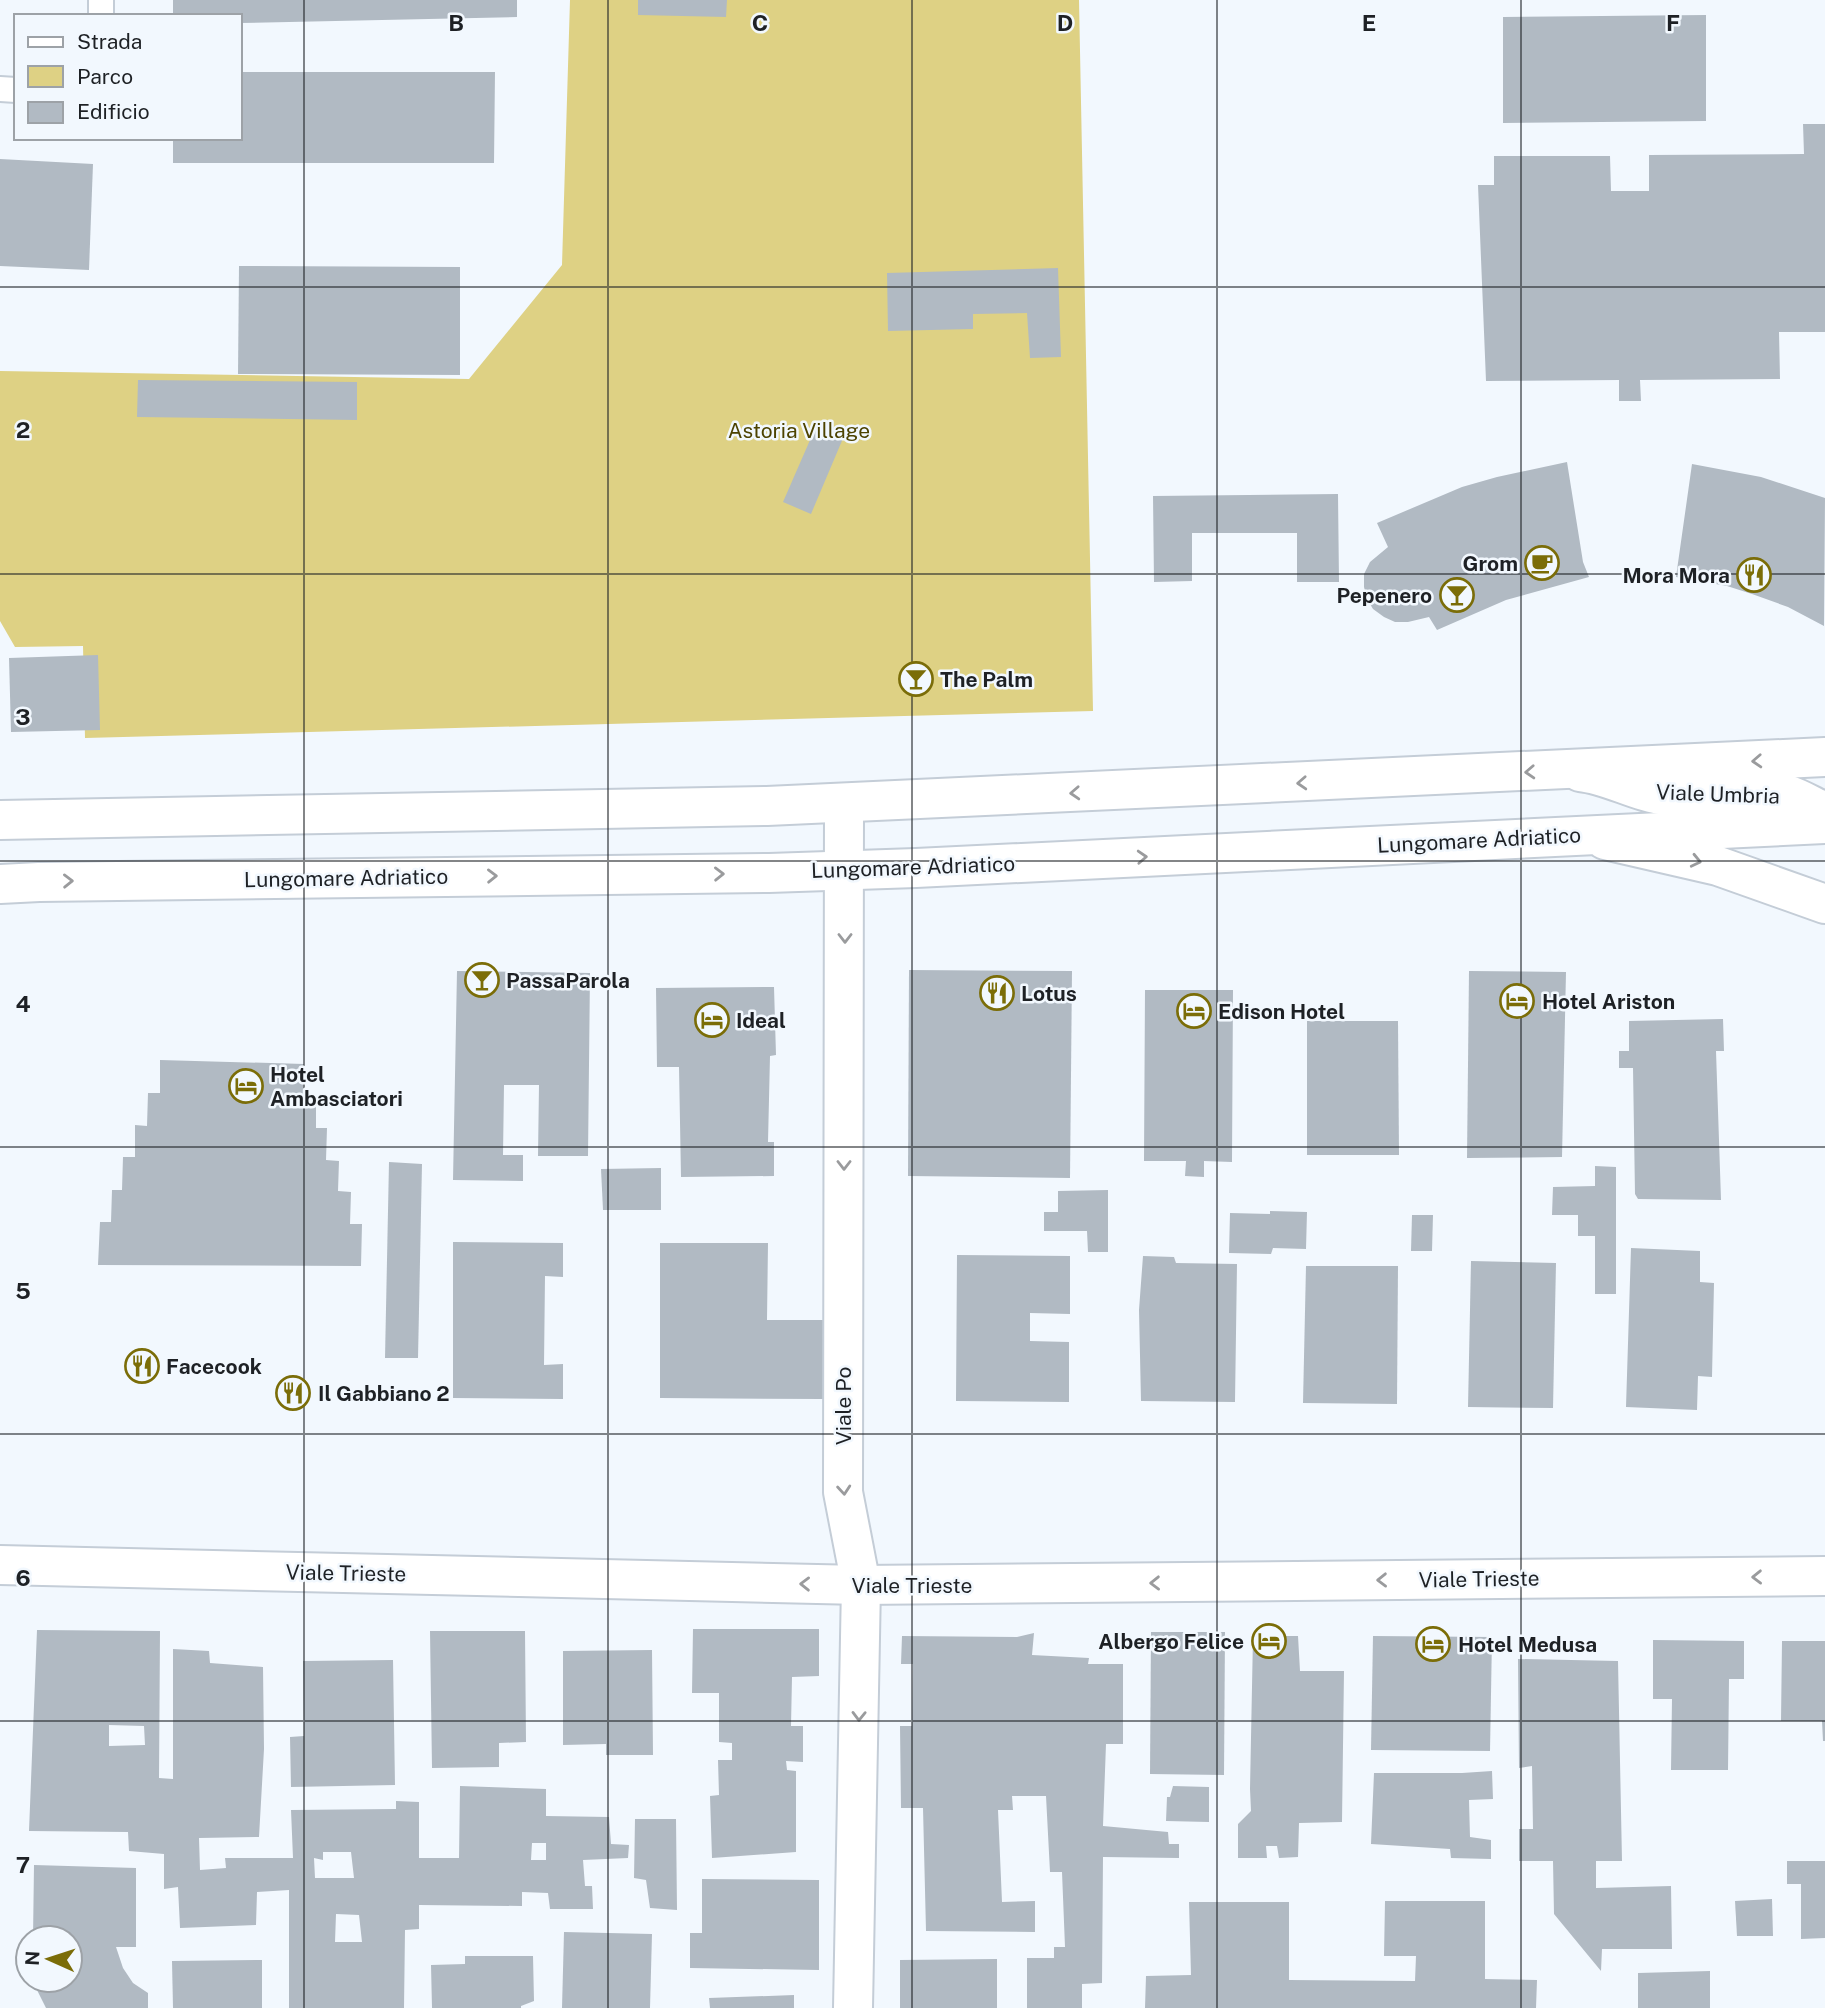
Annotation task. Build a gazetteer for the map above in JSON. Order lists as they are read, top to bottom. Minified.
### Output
{"streets":{"street":["Viale Umbria","Lungomare Adriatico","Viale Po","Viale Trieste"]},"crossings":[["Lungomare Adriatico","Viale Po"],["Viale Po","Viale Trieste"]],"one_way":["Viale Po","Viale Trieste"],"parks":["Astoria Village"],"places":{"cafe":["Grom"],"restaurant":["Mora Mora","Lotus","Facecook","Il Gabbiano 2"],"bar":["Pepenero","The Palm","PassaParola"],"hotel":["Hotel Ariston","Edison Hotel","Ideal","Hotel Ambasciatori","Albergo Felice","Hotel Medusa"]},"legend":["Strada","Parco","Edificio"],"north":"left","grid":{"columns":["B","C","D","E","F"],"rows":["2","3","4","5","6","7"]}}
